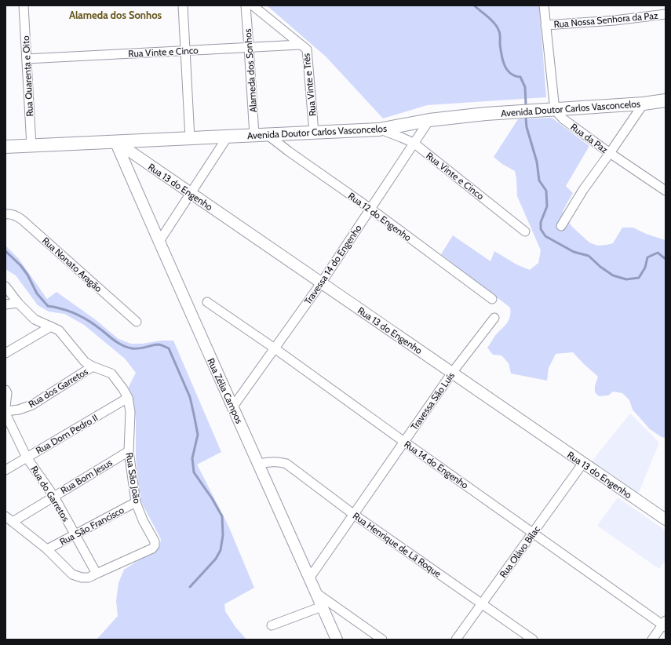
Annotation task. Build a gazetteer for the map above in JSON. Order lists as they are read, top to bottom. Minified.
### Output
{"streets":{"main road":["Avenida Doutor Carlos Vasconcelos"],"street":["Rua Nossa Senhora da Paz","Rua Vinte e Cinco","Alameda dos Sonhos","Rua Quarenta e Oito","Rua Vinte e Três","Rua da Paz","Rua 13 do Engenho","Rua 12 do Engenho","Rua Nonato Aragão","Travessa 14 do Engenho","Rua dos Garretos","Rua Zélia Campos","Travessa São Luís","Rua Dom Pedro II","Rua 14 do Engenho","Rua Bom Jesus","Rua São João","Rua do Garretos","Rua São Francisco","Rua Henrique de Lã Roque","Rua Olávo Bilac"]},"crossings":[["Rua Vinte e Cinco","Alameda dos Sonhos"],["Rua Vinte e Cinco","Rua Quarenta e Oito"],["Rua Vinte e Cinco","Rua Vinte e Três"],["Rua Vinte e Cinco","Avenida Doutor Carlos Vasconcelos"],["Rua Vinte e Cinco","Travessa 14 do Engenho"],["Alameda dos Sonhos","Avenida Doutor Carlos Vasconcelos"],["Rua Quarenta e Oito","Avenida Doutor Carlos Vasconcelos"],["Rua Vinte e Três","Avenida Doutor Carlos Vasconcelos"],["Avenida Doutor Carlos Vasconcelos","Rua da Paz"],["Avenida Doutor Carlos Vasconcelos","Rua 13 do Engenho"],["Avenida Doutor Carlos Vasconcelos","Rua 12 do Engenho"],["Avenida Doutor Carlos Vasconcelos","Travessa 14 do Engenho"],["Avenida Doutor Carlos Vasconcelos","Rua Zélia Campos"],["Rua 13 do Engenho","Travessa 14 do Engenho"],["Rua 13 do Engenho","Rua Zélia Campos"],["Rua 13 do Engenho","Travessa São Luís"],["Rua 13 do Engenho","Rua Olávo Bilac"],["Rua 12 do Engenho","Travessa 14 do Engenho"],["Travessa 14 do Engenho","Rua Zélia Campos"],["Travessa 14 do Engenho","Rua 14 do Engenho"],["Rua dos Garretos","Rua São João"],["Rua dos Garretos","Rua do Garretos"],["Rua Zélia Campos","Travessa São Luís"],["Rua Zélia Campos","Rua Henrique de Lã Roque"],["Travessa São Luís","Rua 14 do Engenho"],["Travessa São Luís","Rua Henrique de Lã Roque"],["Rua Dom Pedro II","Rua São João"],["Rua Dom Pedro II","Rua do Garretos"],["Rua 14 do Engenho","Rua Olávo Bilac"],["Rua Bom Jesus","Rua São João"],["Rua Bom Jesus","Rua do Garretos"],["Rua São João","Rua do Garretos"],["Rua São João","Rua São Francisco"],["Rua do Garretos","Rua São Francisco"],["Rua Henrique de Lã Roque","Rua Olávo Bilac"]],"districts":["Alameda dos Sonhos"]}
